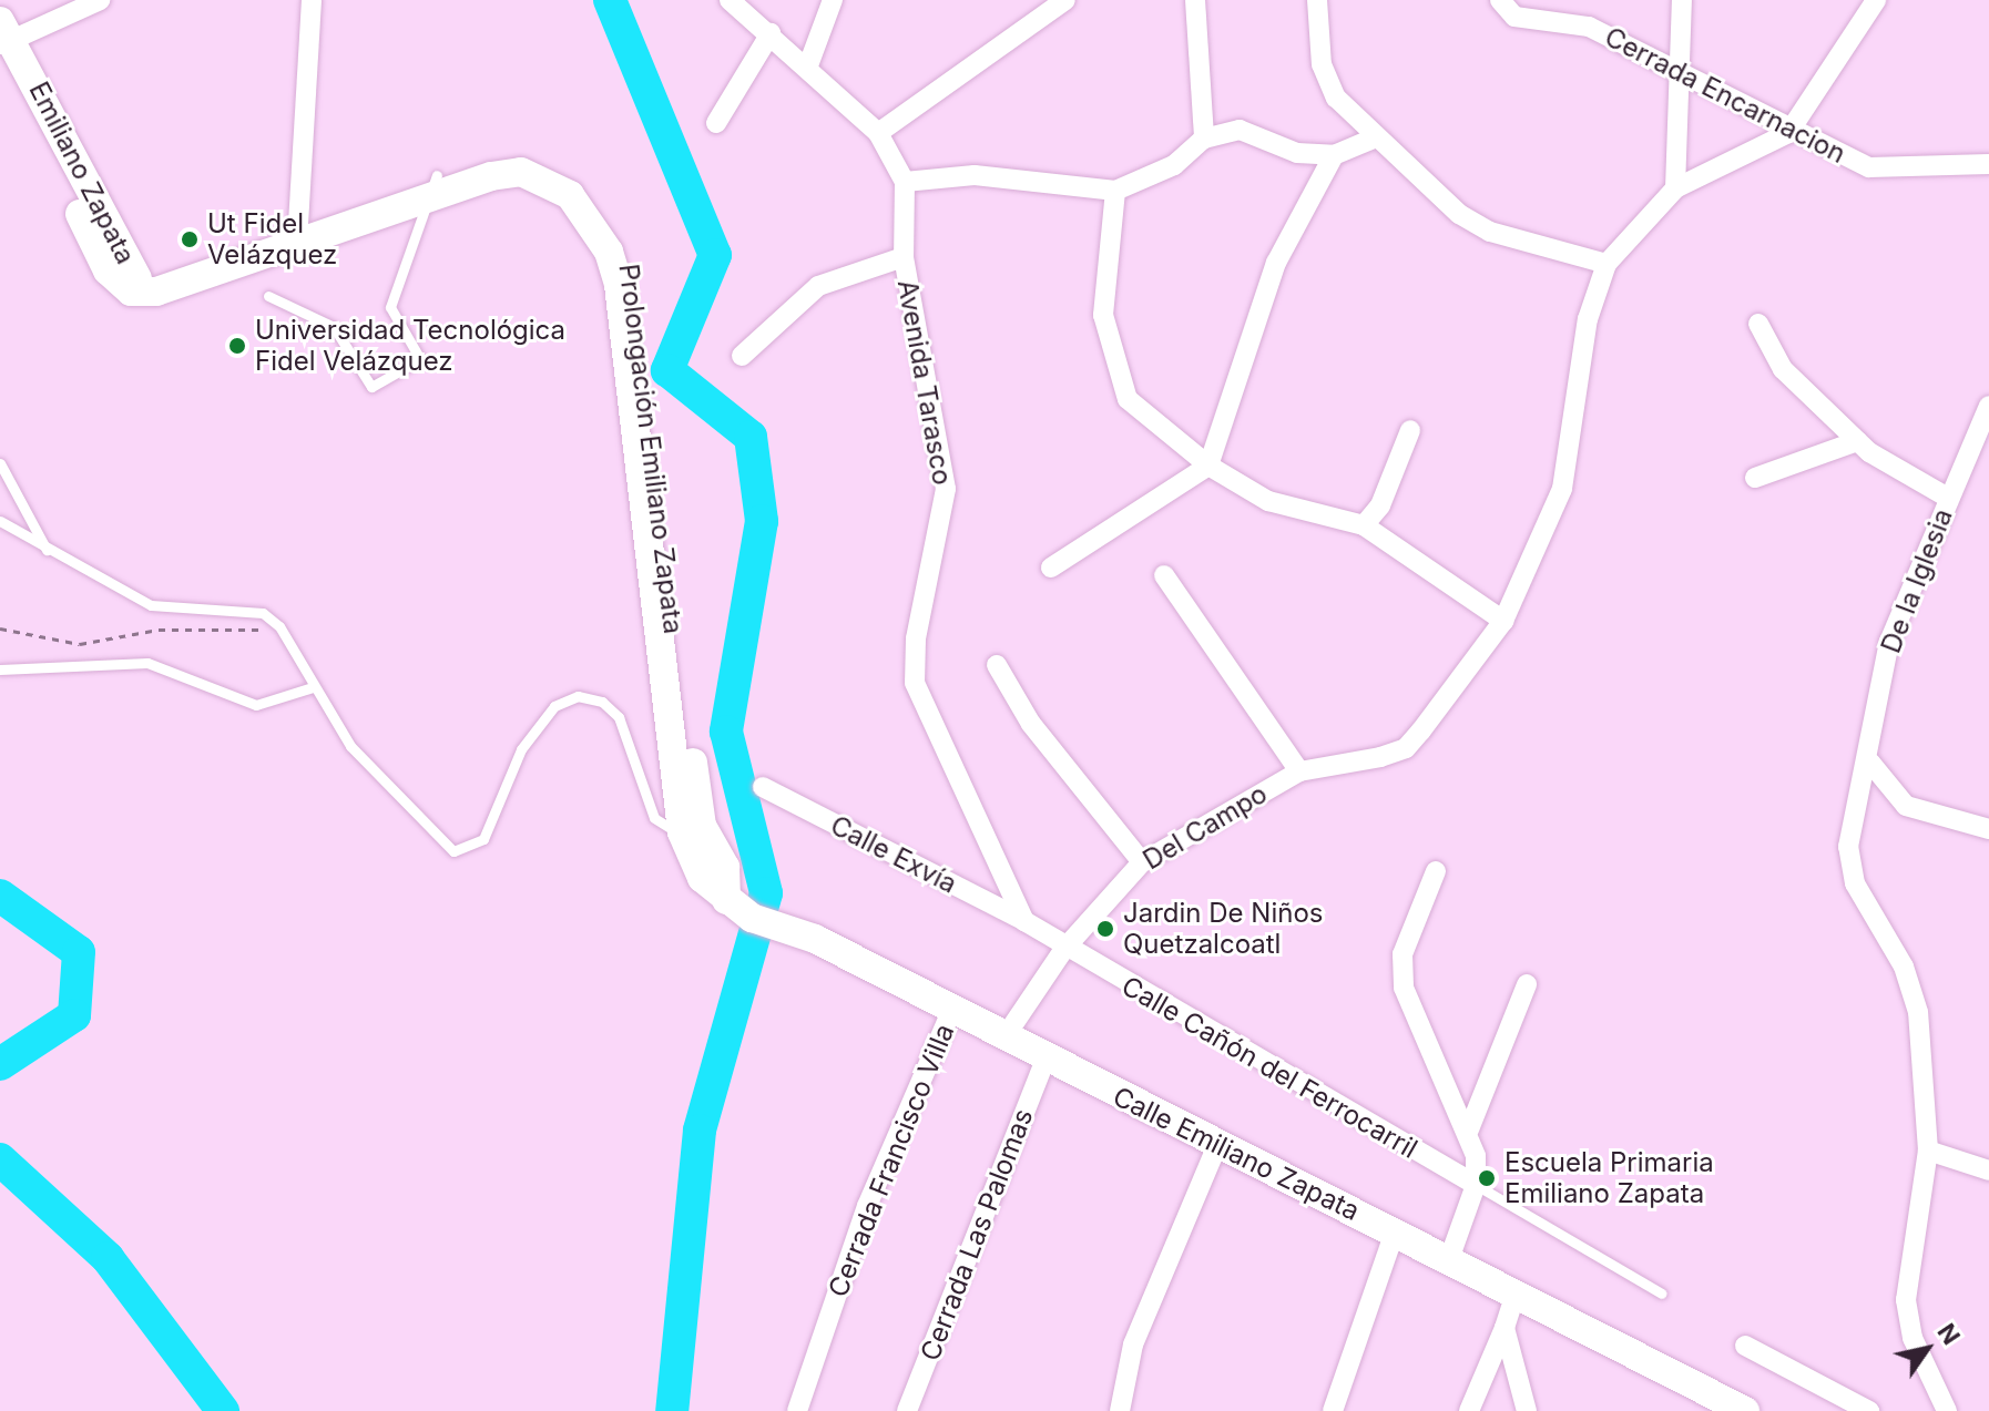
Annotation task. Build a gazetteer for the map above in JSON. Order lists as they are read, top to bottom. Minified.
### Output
{"streets":{"main road":["Emiliano Zapata","Prolongación Emiliano Zapata","Calle Emiliano Zapata"],"street":["Cerrada Encarnacion","Avenida Tarasco","De la Iglesia","Del Campo","Calle Exvía","Calle Cañón del Ferrocarril","Cerrada Francisco Villa","Cerrada Las Palomas"]},"crossings":[["Emiliano Zapata","Prolongación Emiliano Zapata"],["Avenida Tarasco","Calle Exvía"],["Prolongación Emiliano Zapata","Calle Emiliano Zapata"],["Del Campo","Calle Cañón del Ferrocarril"],["Del Campo","Calle Emiliano Zapata"],["Calle Emiliano Zapata","Cerrada Francisco Villa"],["Calle Emiliano Zapata","Cerrada Las Palomas"]],"places":["Ut Fidel Velázquez","Universidad Tecnológica Fidel Velázquez","Jardin De Niños Quetzalcoatl","Escuela Primaria Emiliano Zapata"],"north":"top right"}
